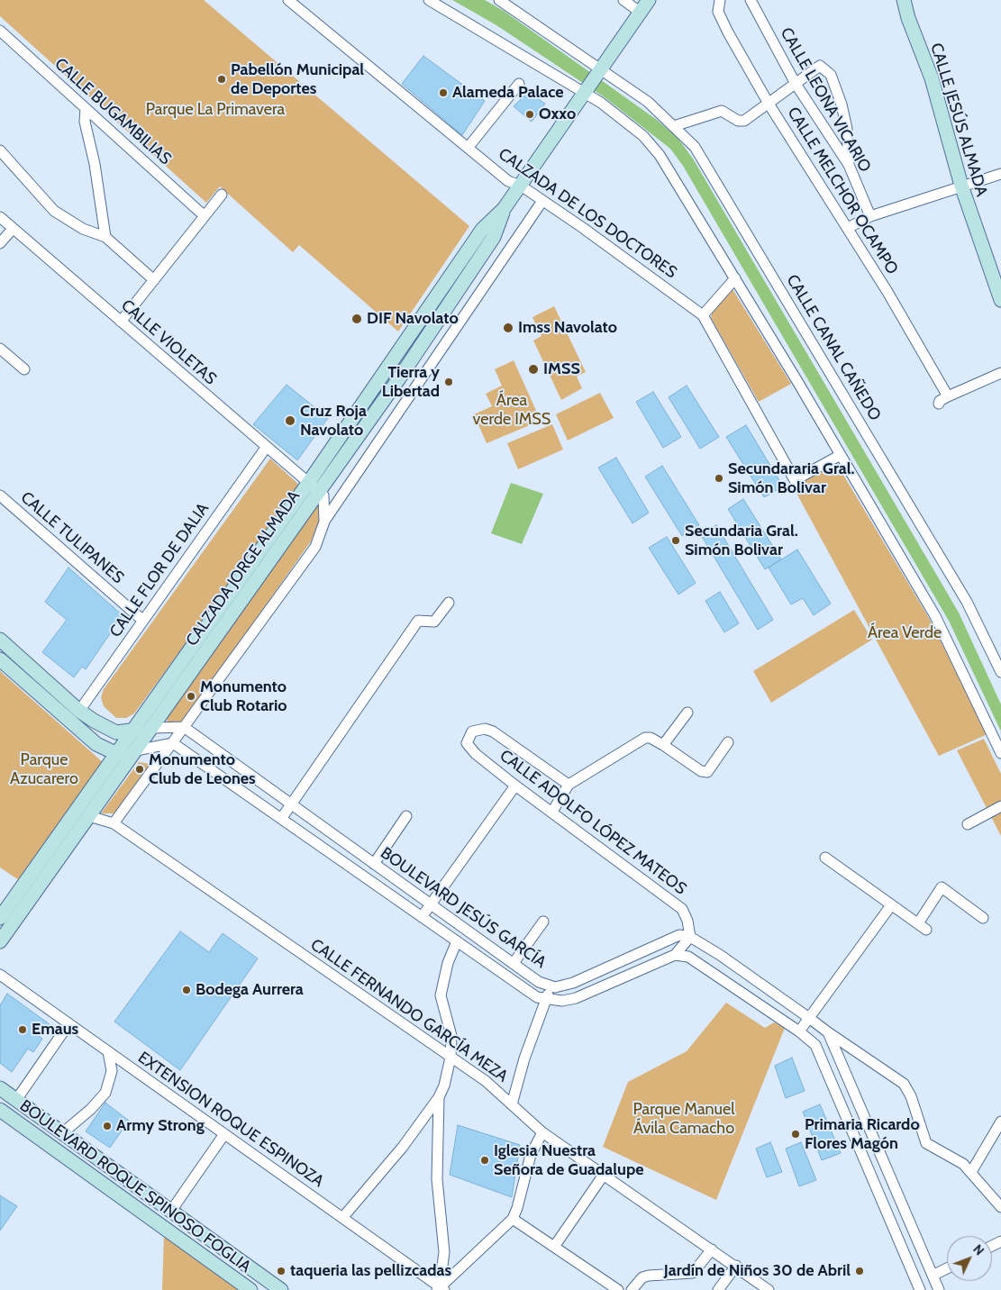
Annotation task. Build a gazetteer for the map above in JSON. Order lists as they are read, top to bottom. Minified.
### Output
{"streets":{"street":["CALLE LEONA VICARIO","CALLE BUGAMBILIAS","CALLE JESÚS ALMADA","CALLE MELCHOR OCAMPO","CALZADA DE LOS DOCTORES","CALLE VIOLETAS","CALLE CANAL CAÑEDO","CALLE TULIPANES","CALZADA JORGE ALMADA","CALLE FLOR DE DALIA","CALLE ADOLFO LÓPEZ MATEOS","BOULEVARD JESÚS GARCÍA","CALLE FERNANDO GARCÍA MEZA","EXTENSION ROQUE ESPINOZA","BOULEVARD ROQUE SPINOSO FOGLIA"]},"crossings":[["CALZADA DE LOS DOCTORES","CALZADA JORGE ALMADA"],["CALLE VIOLETAS","CALZADA JORGE ALMADA"],["CALLE VIOLETAS","CALLE FLOR DE DALIA"],["CALLE CANAL CAÑEDO","CALZADA JORGE ALMADA"],["CALLE TULIPANES","CALLE FLOR DE DALIA"],["CALZADA JORGE ALMADA","CALLE FERNANDO GARCÍA MEZA"],["CALLE ADOLFO LÓPEZ MATEOS","BOULEVARD JESÚS GARCÍA"]],"parks":["Parque La Primavera","Área verde IMSS","Área Verde","Parque Azucarero","Parque Manuel Ávila Camacho"],"places":["Pabellón Municipal de Deportes","Alameda Palace","Oxxo","DIF Navolato","Imss Navolato","IMSS","Tierra y Libertad","Cruz Roja Navolato","Secundararia Gral. Simón Bolivar","Secundaria Gral. Simón Bolivar","Monumento Club Rotario","Monumento Club de Leones","Bodega Aurrera","Emaus","Army Strong","Primaria Ricardo Flores Magón","Iglesia Nuestra Señora de Guadalupe","taqueria las pellizcadas","Jardín de Niños 30 de Abril"],"north":"top right"}
